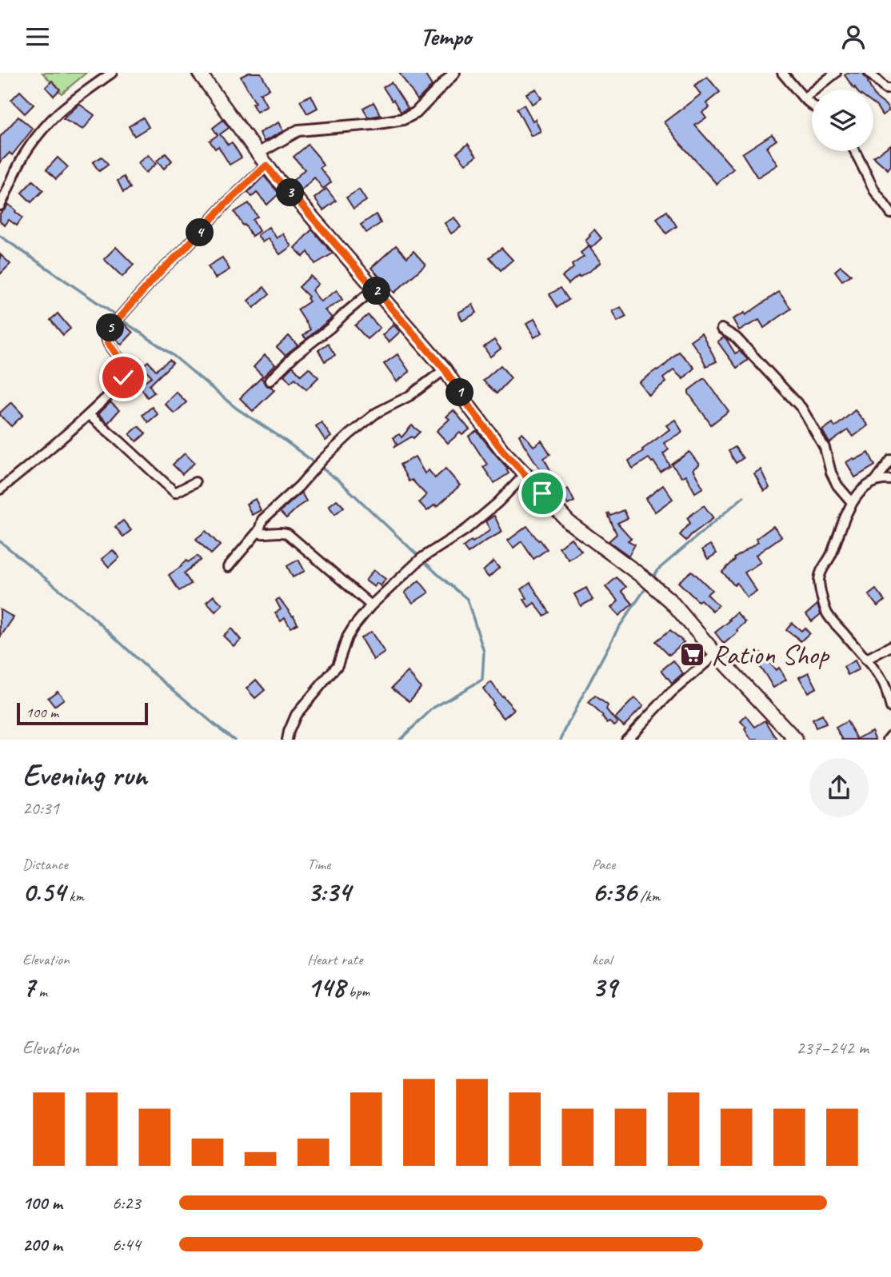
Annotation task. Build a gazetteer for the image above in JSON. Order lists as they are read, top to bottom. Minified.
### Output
{"places":{"supermarket":["Ration Shop"]},"scale_bar":"100 m","page":{"header":"Tempo","pins":["3","4","2","5","1"],"scale":"100 m","heading":["Evening run","20:31"],"stats":[["Distance","0.54 km"],["Time","3:34"],["Pace","6:36 /km"],["Elevation","7 m"],["Heart rate","148 bpm"],["kcal","39"]],"chart":["Elevation","237–242 m"],"list":[{"name":"100 m","note":"6:23"},{"name":"200 m","note":"6:44"}]}}
